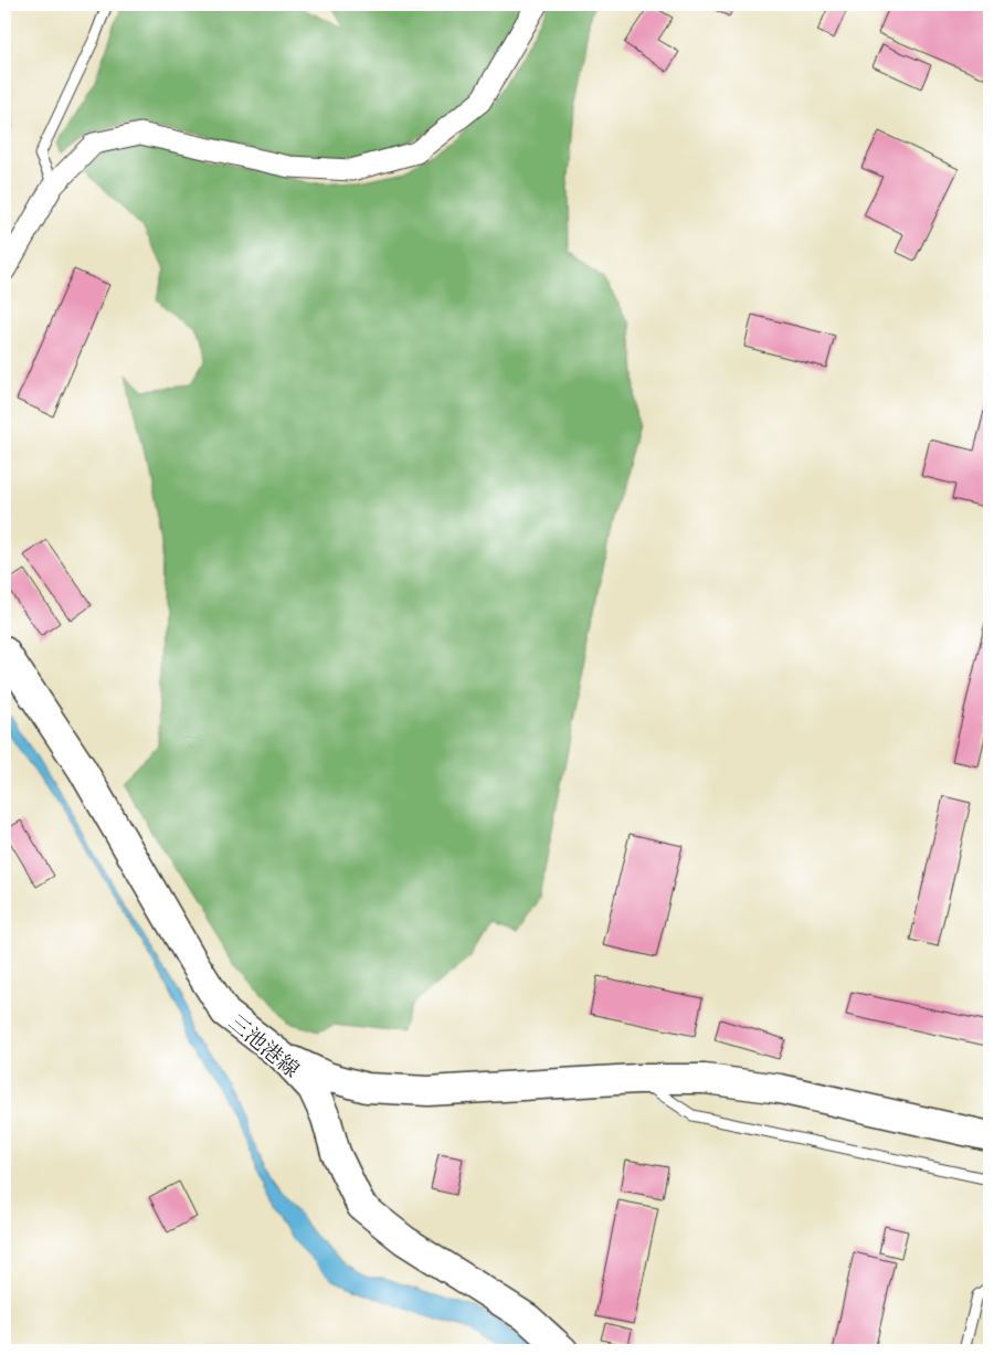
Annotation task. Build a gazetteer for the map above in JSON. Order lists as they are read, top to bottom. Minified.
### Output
{"streets":{"main road":["三池港線"]}}
